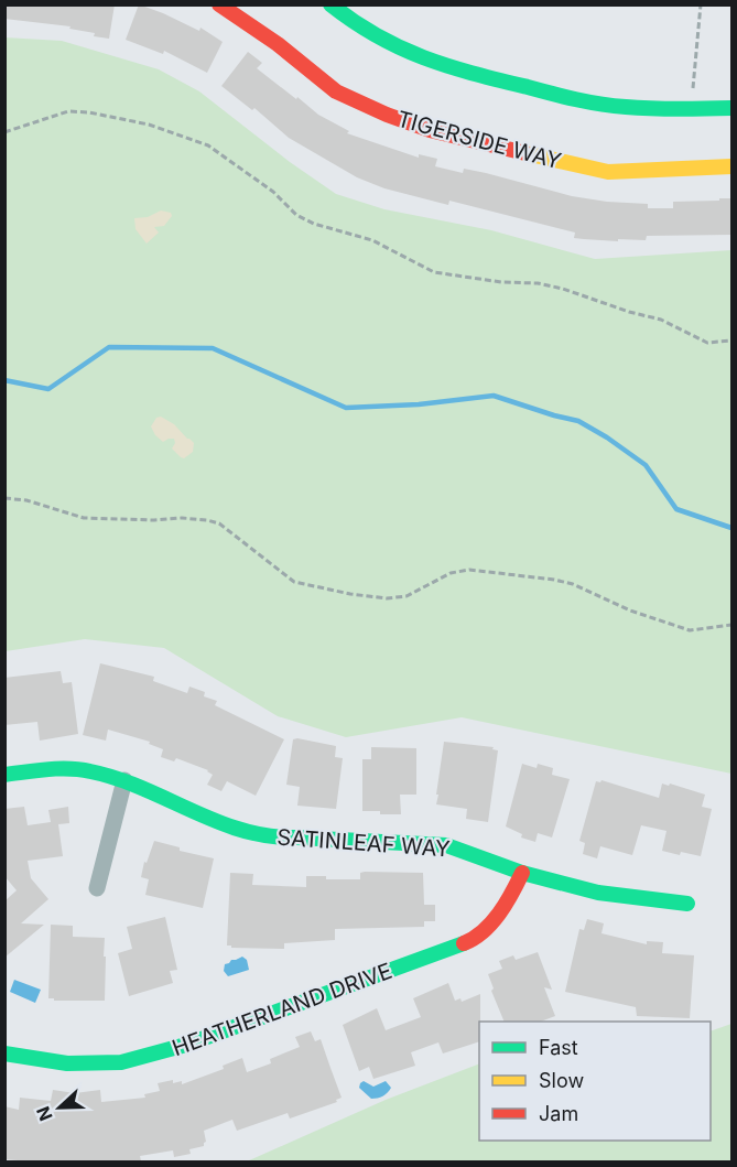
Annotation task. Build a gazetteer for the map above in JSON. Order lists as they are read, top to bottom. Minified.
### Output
{"streets":{"street":["TIGERSIDE WAY","SATINLEAF WAY","HEATHERLAND DRIVE"]},"crossings":[["SATINLEAF WAY","HEATHERLAND DRIVE"]],"legend":["Fast","Slow","Jam"],"north":"left"}
